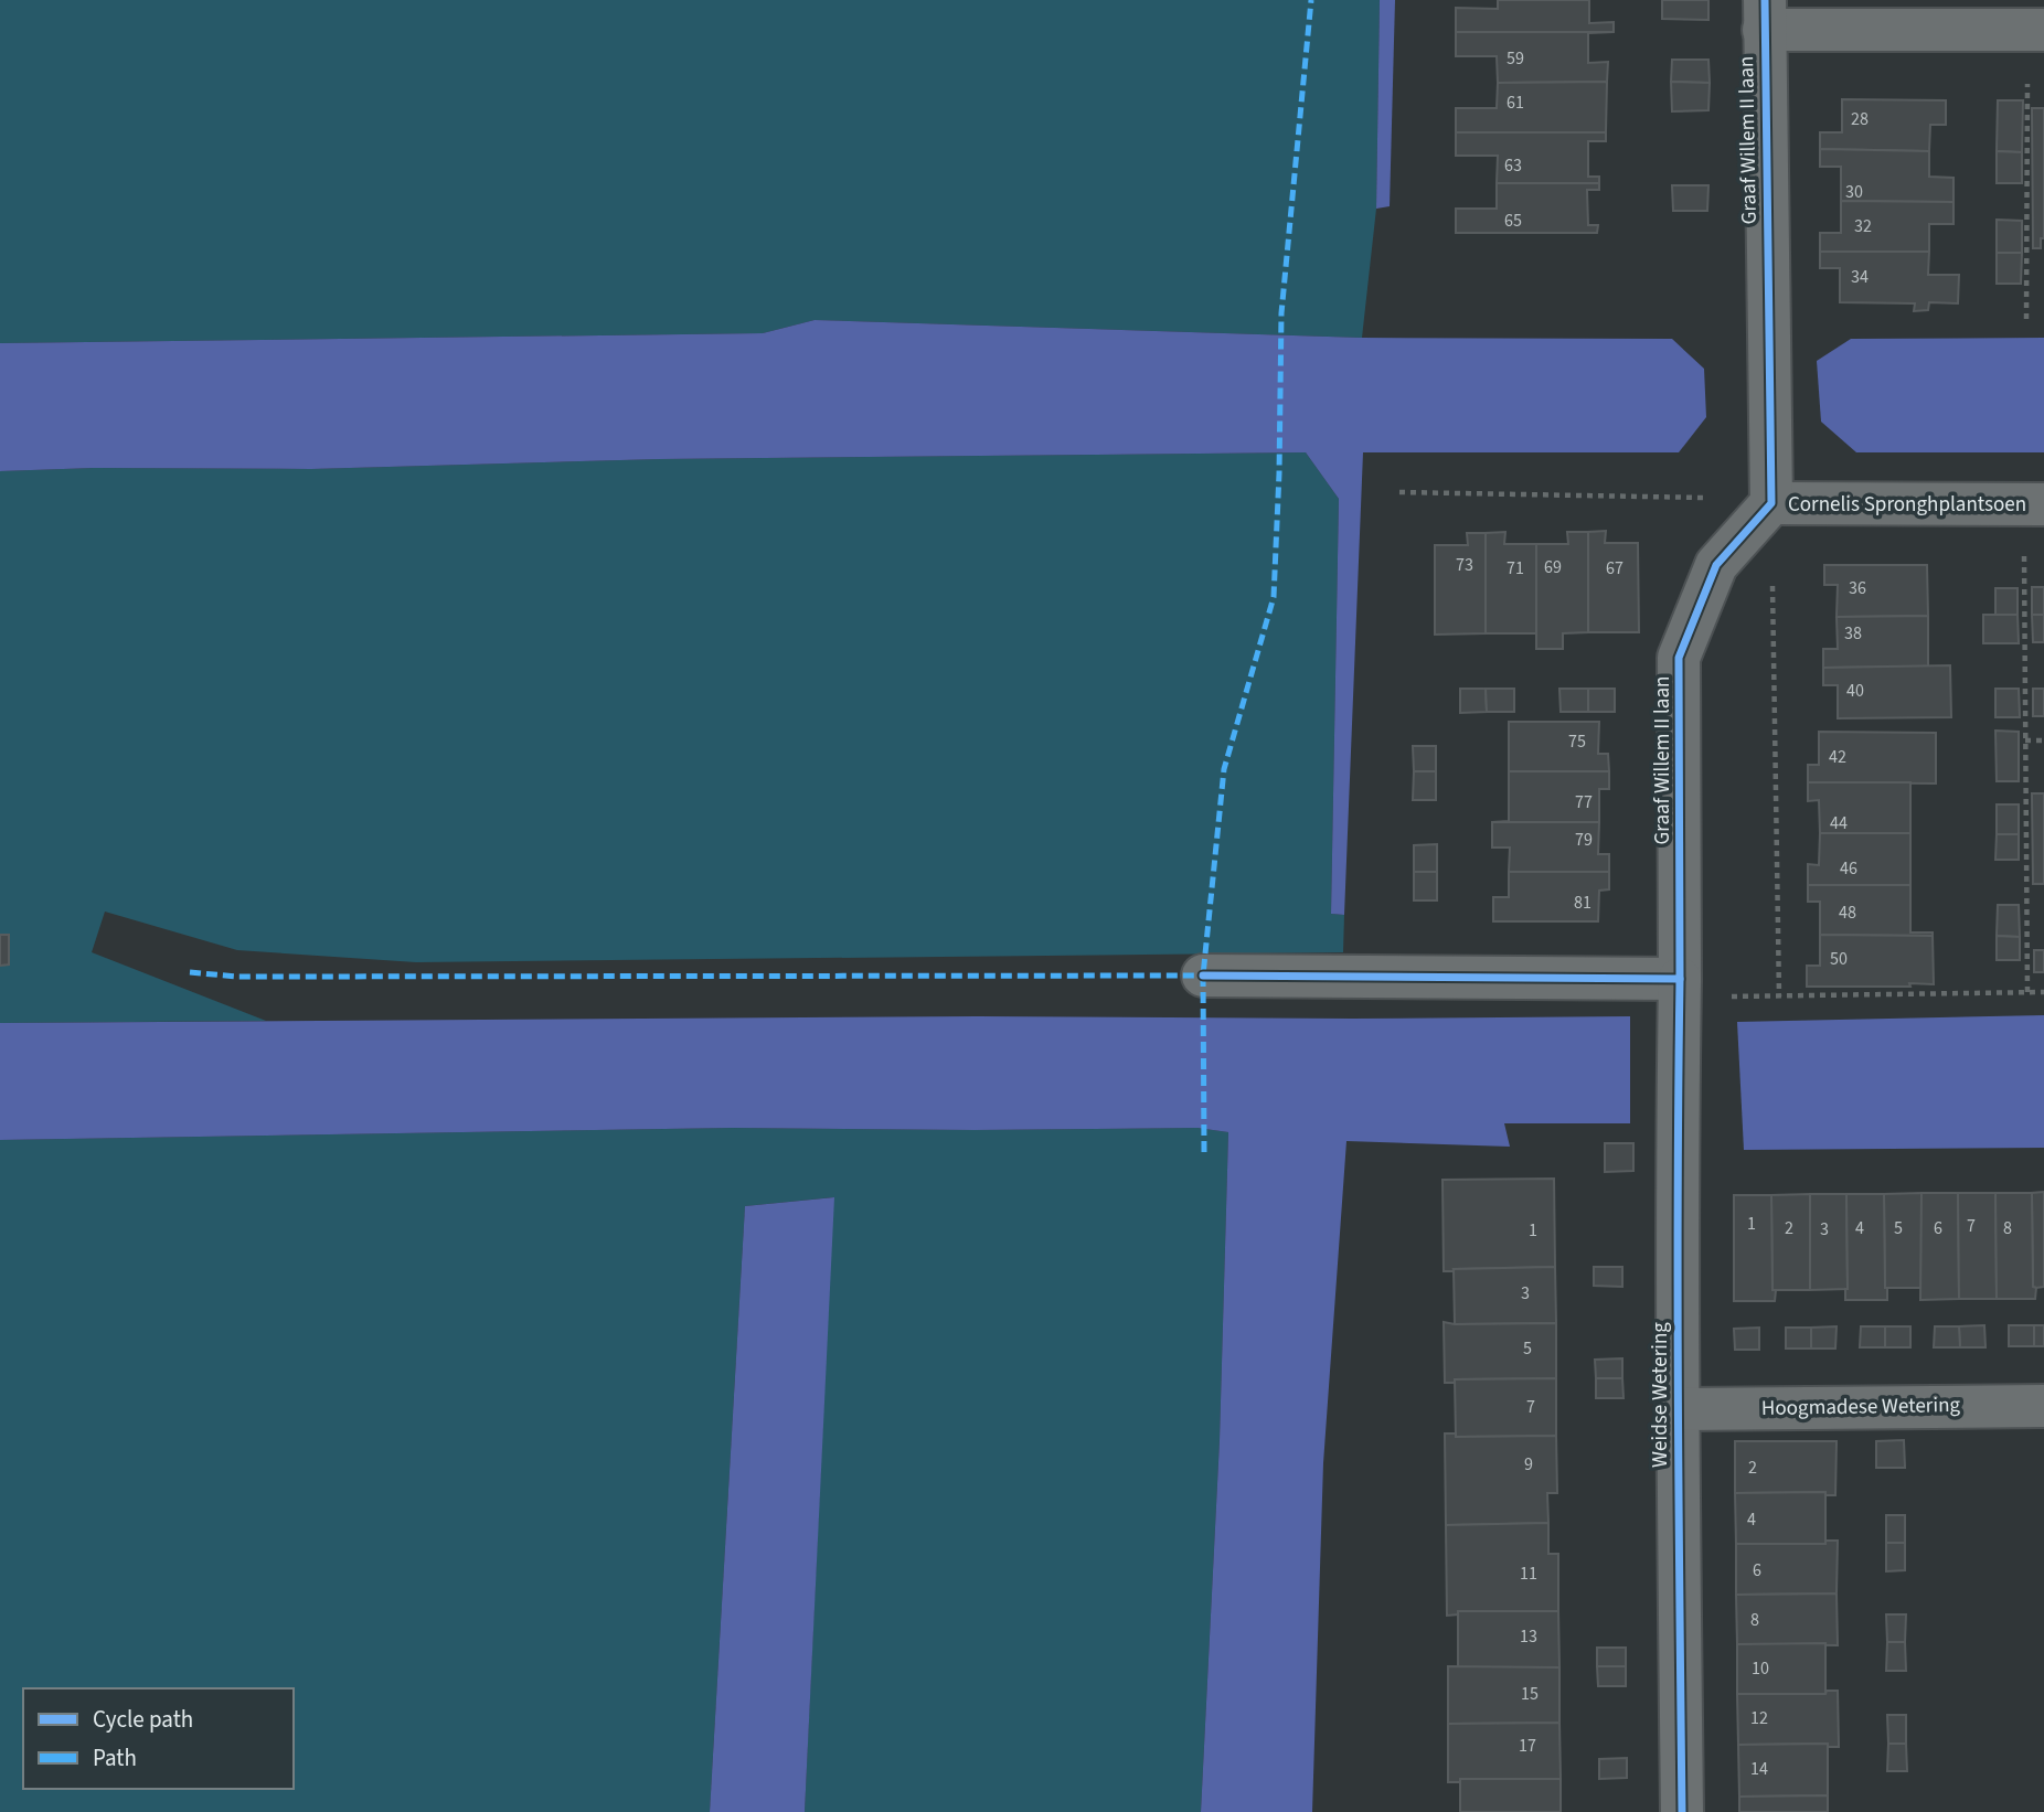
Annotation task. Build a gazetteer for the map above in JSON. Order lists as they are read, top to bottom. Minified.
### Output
{"streets":{"street":["Graaf Willem II laan","Cornelis Spronghplantsoen","Weidse Wetering","Hoogmadese Wetering"]},"crossings":[["Graaf Willem II laan","Cornelis Spronghplantsoen"],["Graaf Willem II laan","Weidse Wetering"],["Weidse Wetering","Hoogmadese Wetering"]],"house_numbers":["59","61","28","63","30","65","32","34","73","69","71","67","36","38","40","75","42","77","44","79","46","81","48","50","1","7","2","4","5","6","8","3","1","3","5","7","9","2","4","6","11","8","13","10","15","12","17","14"],"legend":["Cycle path","Path"]}
